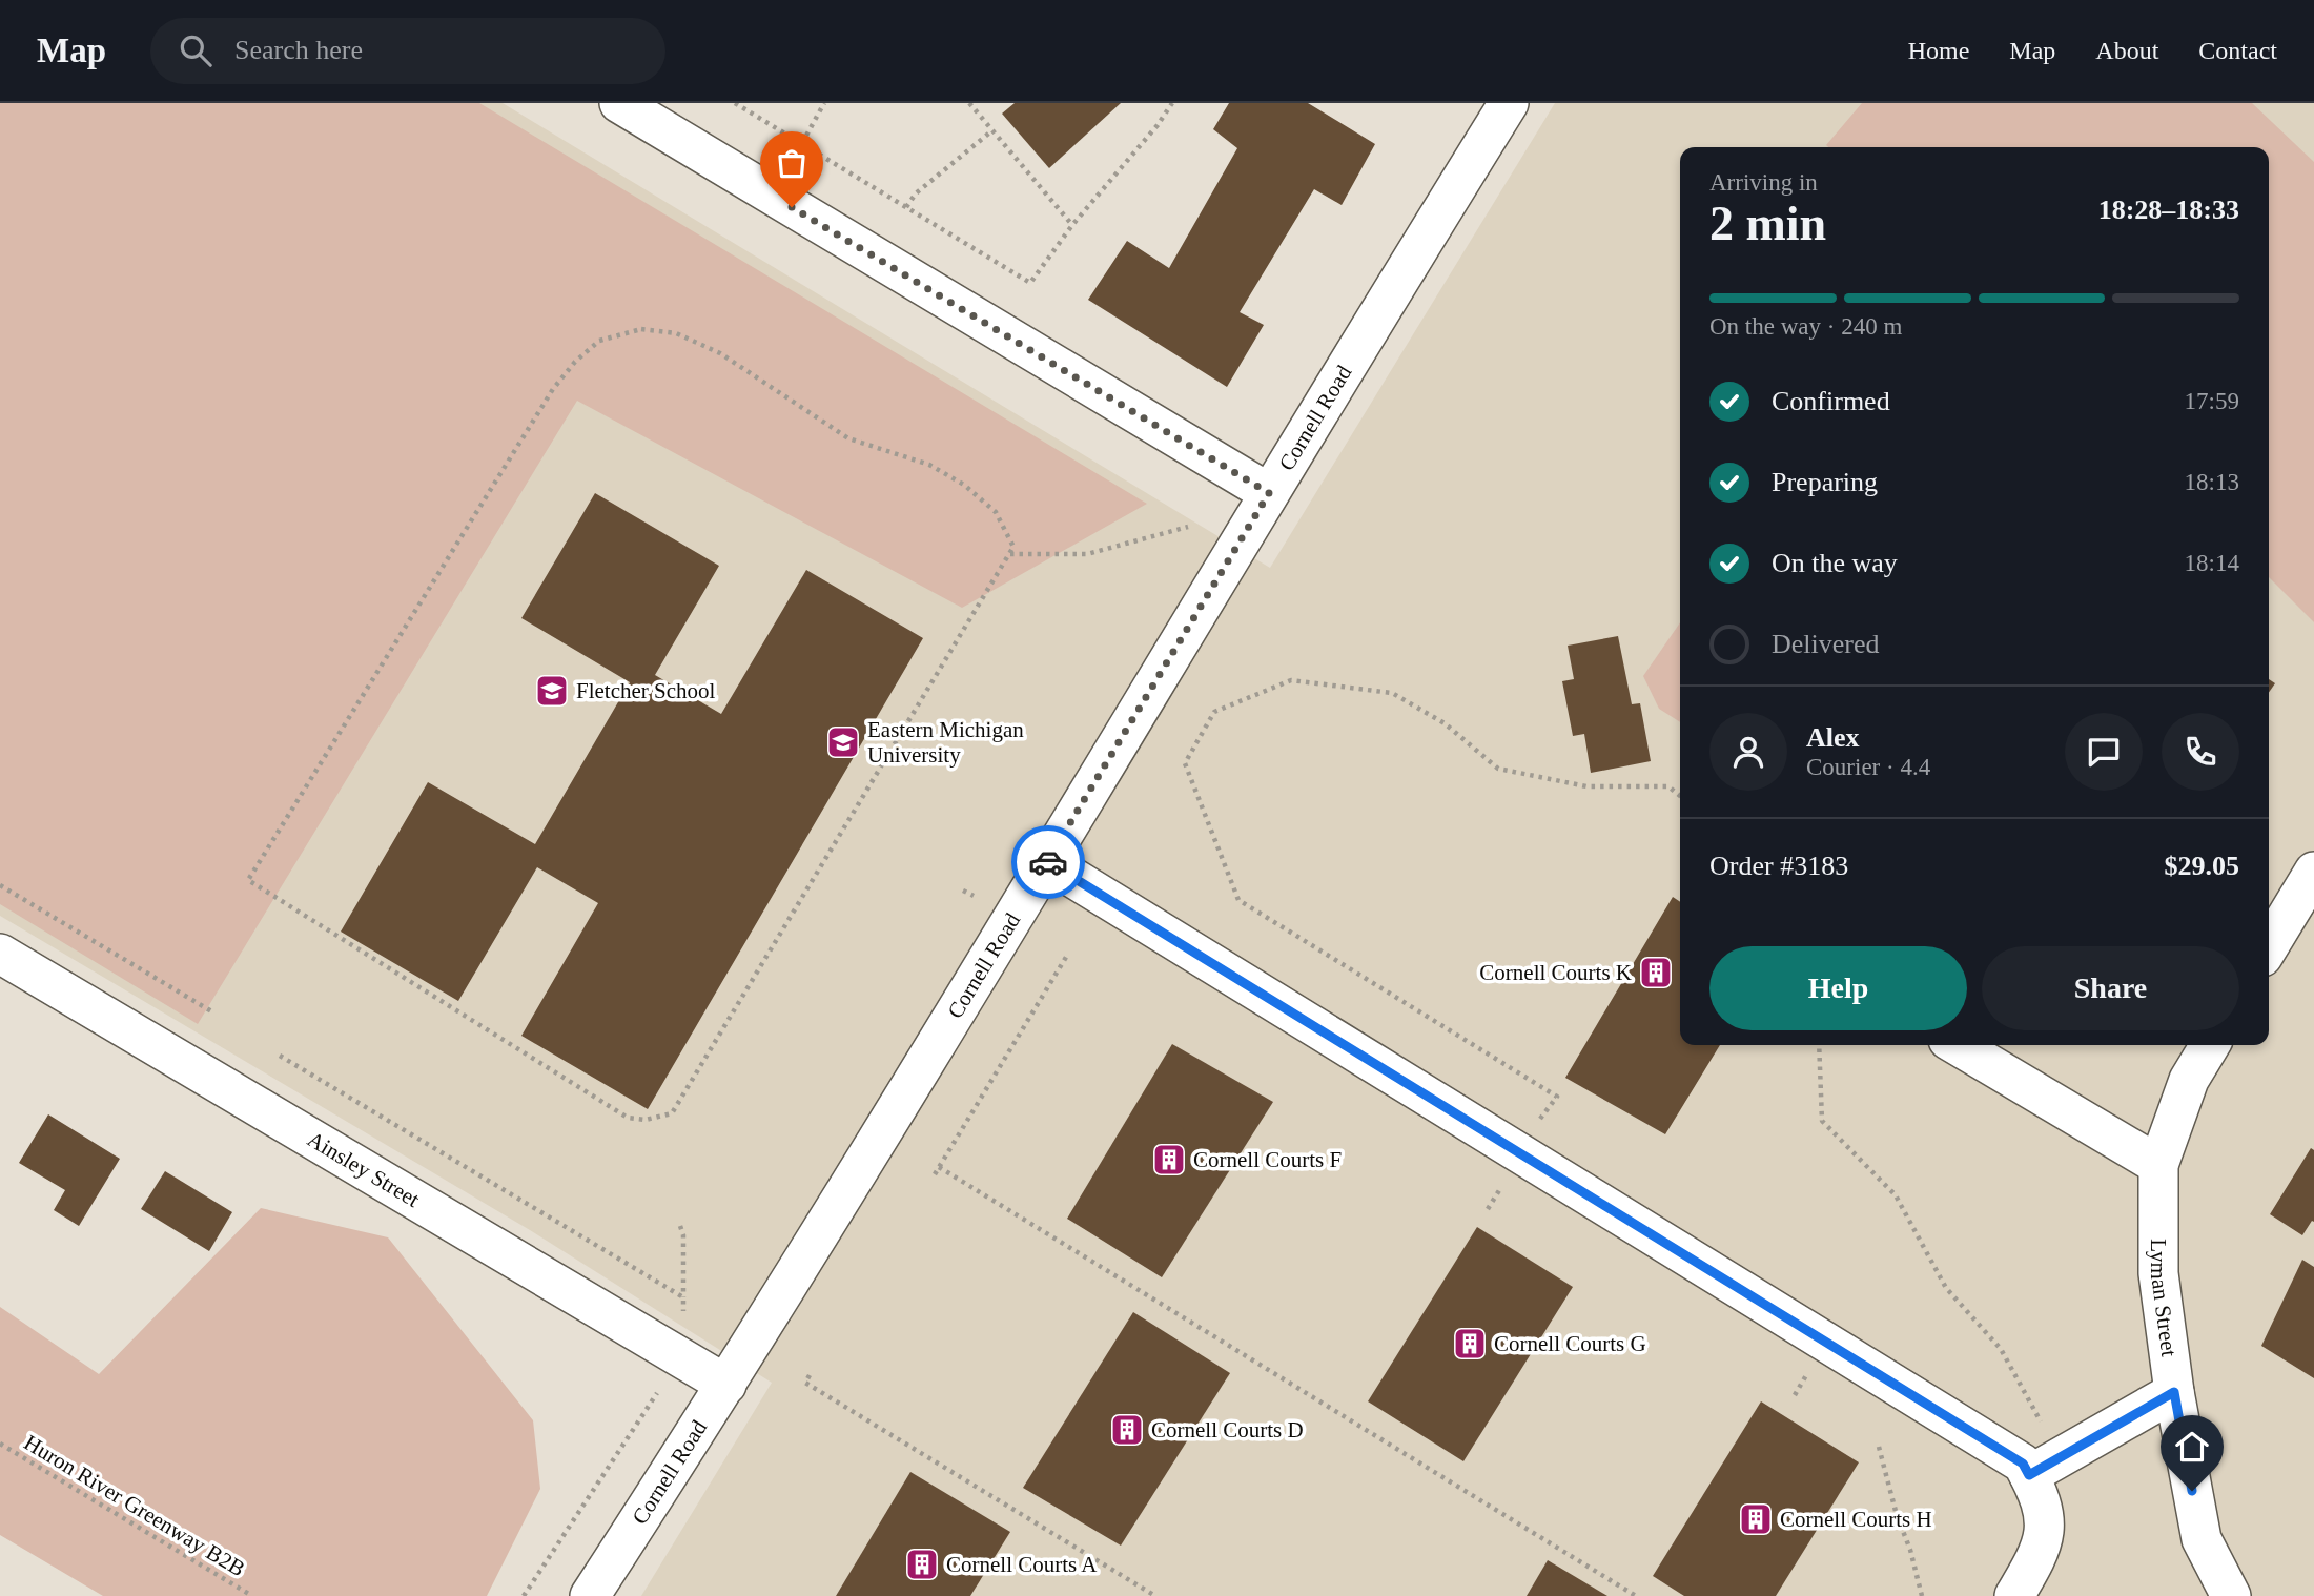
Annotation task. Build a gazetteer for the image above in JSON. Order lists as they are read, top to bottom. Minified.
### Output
{"streets":{"street":["Cornell Road","Ainsley Street","Lyman Street"],"path":["Huron River Greenway B2B"]},"crossings":[["Cornell Road","Ainsley Street"]],"places":{"school or university":["Fletcher School","Eastern Michigan University"],"building":["Cornell Courts K","Cornell Courts F","Cornell Courts G","Cornell Courts D","Cornell Courts H","Cornell Courts A"]},"page":{"header":"Map","search":"Search here","nav":["Home","Map","About","Contact"],"heading":["2 min","Arriving in","18:28–18:33"],"panel":["Alex","Courier · 4.4","Order #3183","$29.05"],"bar":"On the way · 240 m","list":[["Confirmed","17:59"],["Preparing","18:13"],["On the way","18:14"],"Delivered"],"buttons":["Help","Share"]}}
